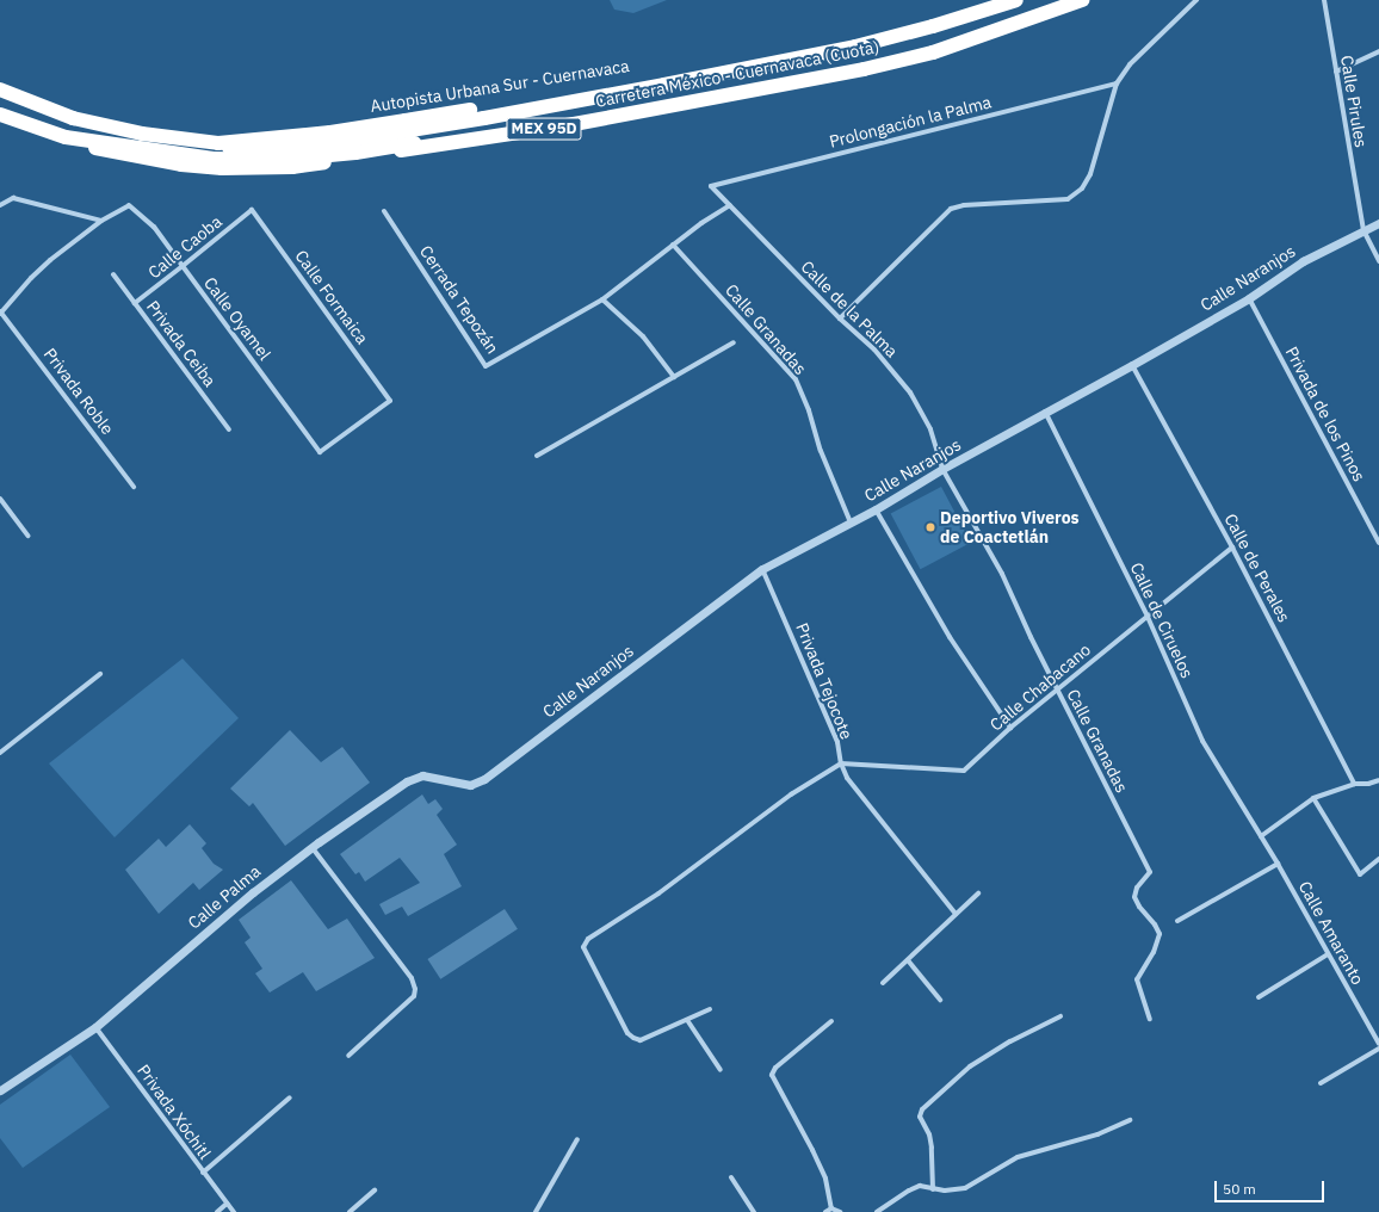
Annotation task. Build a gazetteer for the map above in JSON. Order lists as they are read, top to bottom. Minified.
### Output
{"streets":{"highway":["Carretera México - Cuernavaca (Cuota)","Autopista Urbana Sur - Cuernavaca","MEX 95D"],"street":["Calle Pirules","Prolongación la Palma","Calle Caoba","Calle Naranjos","Calle Formaica","Cerrada Tepozán","Calle de la Palma","Calle Oyamel","Calle Granadas","Privada Ceiba","Privada Roble","Privada de los Pinos","Calle de Perales","Calle de Ciruelos","Privada Tejocote","Calle Chabacano","Calle Palma","Calle Amaranto","Privada Xóchitl"]},"crossings":[["Carretera México - Cuernavaca (Cuota)","Autopista Urbana Sur - Cuernavaca"],["Calle Pirules","Calle Naranjos"],["Prolongación la Palma","Calle de la Palma"],["Calle Caoba","Calle Formaica"],["Calle Caoba","Calle Oyamel"],["Calle Caoba","Privada Ceiba"],["Calle Naranjos","Calle de la Palma"],["Calle Naranjos","Calle Granadas"],["Calle Naranjos","Privada de los Pinos"],["Calle Naranjos","Calle de Perales"],["Calle Naranjos","Calle de Ciruelos"],["Calle Naranjos","Privada Tejocote"],["Calle Naranjos","Calle Palma"],["Calle Formaica","Calle Oyamel"],["Cerrada Tepozán","Calle de la Palma"],["Cerrada Tepozán","Calle Granadas"],["Calle de la Palma","Calle Granadas"],["Calle Granadas","Calle Chabacano"],["Calle de Perales","Calle Chabacano"],["Calle de Ciruelos","Calle Chabacano"],["Calle de Ciruelos","Calle Amaranto"],["Privada Tejocote","Calle Chabacano"],["Calle Palma","Privada Xóchitl"]],"places":["Deportivo Viveros de Coactetlán"],"scale_bar":"50 m"}
